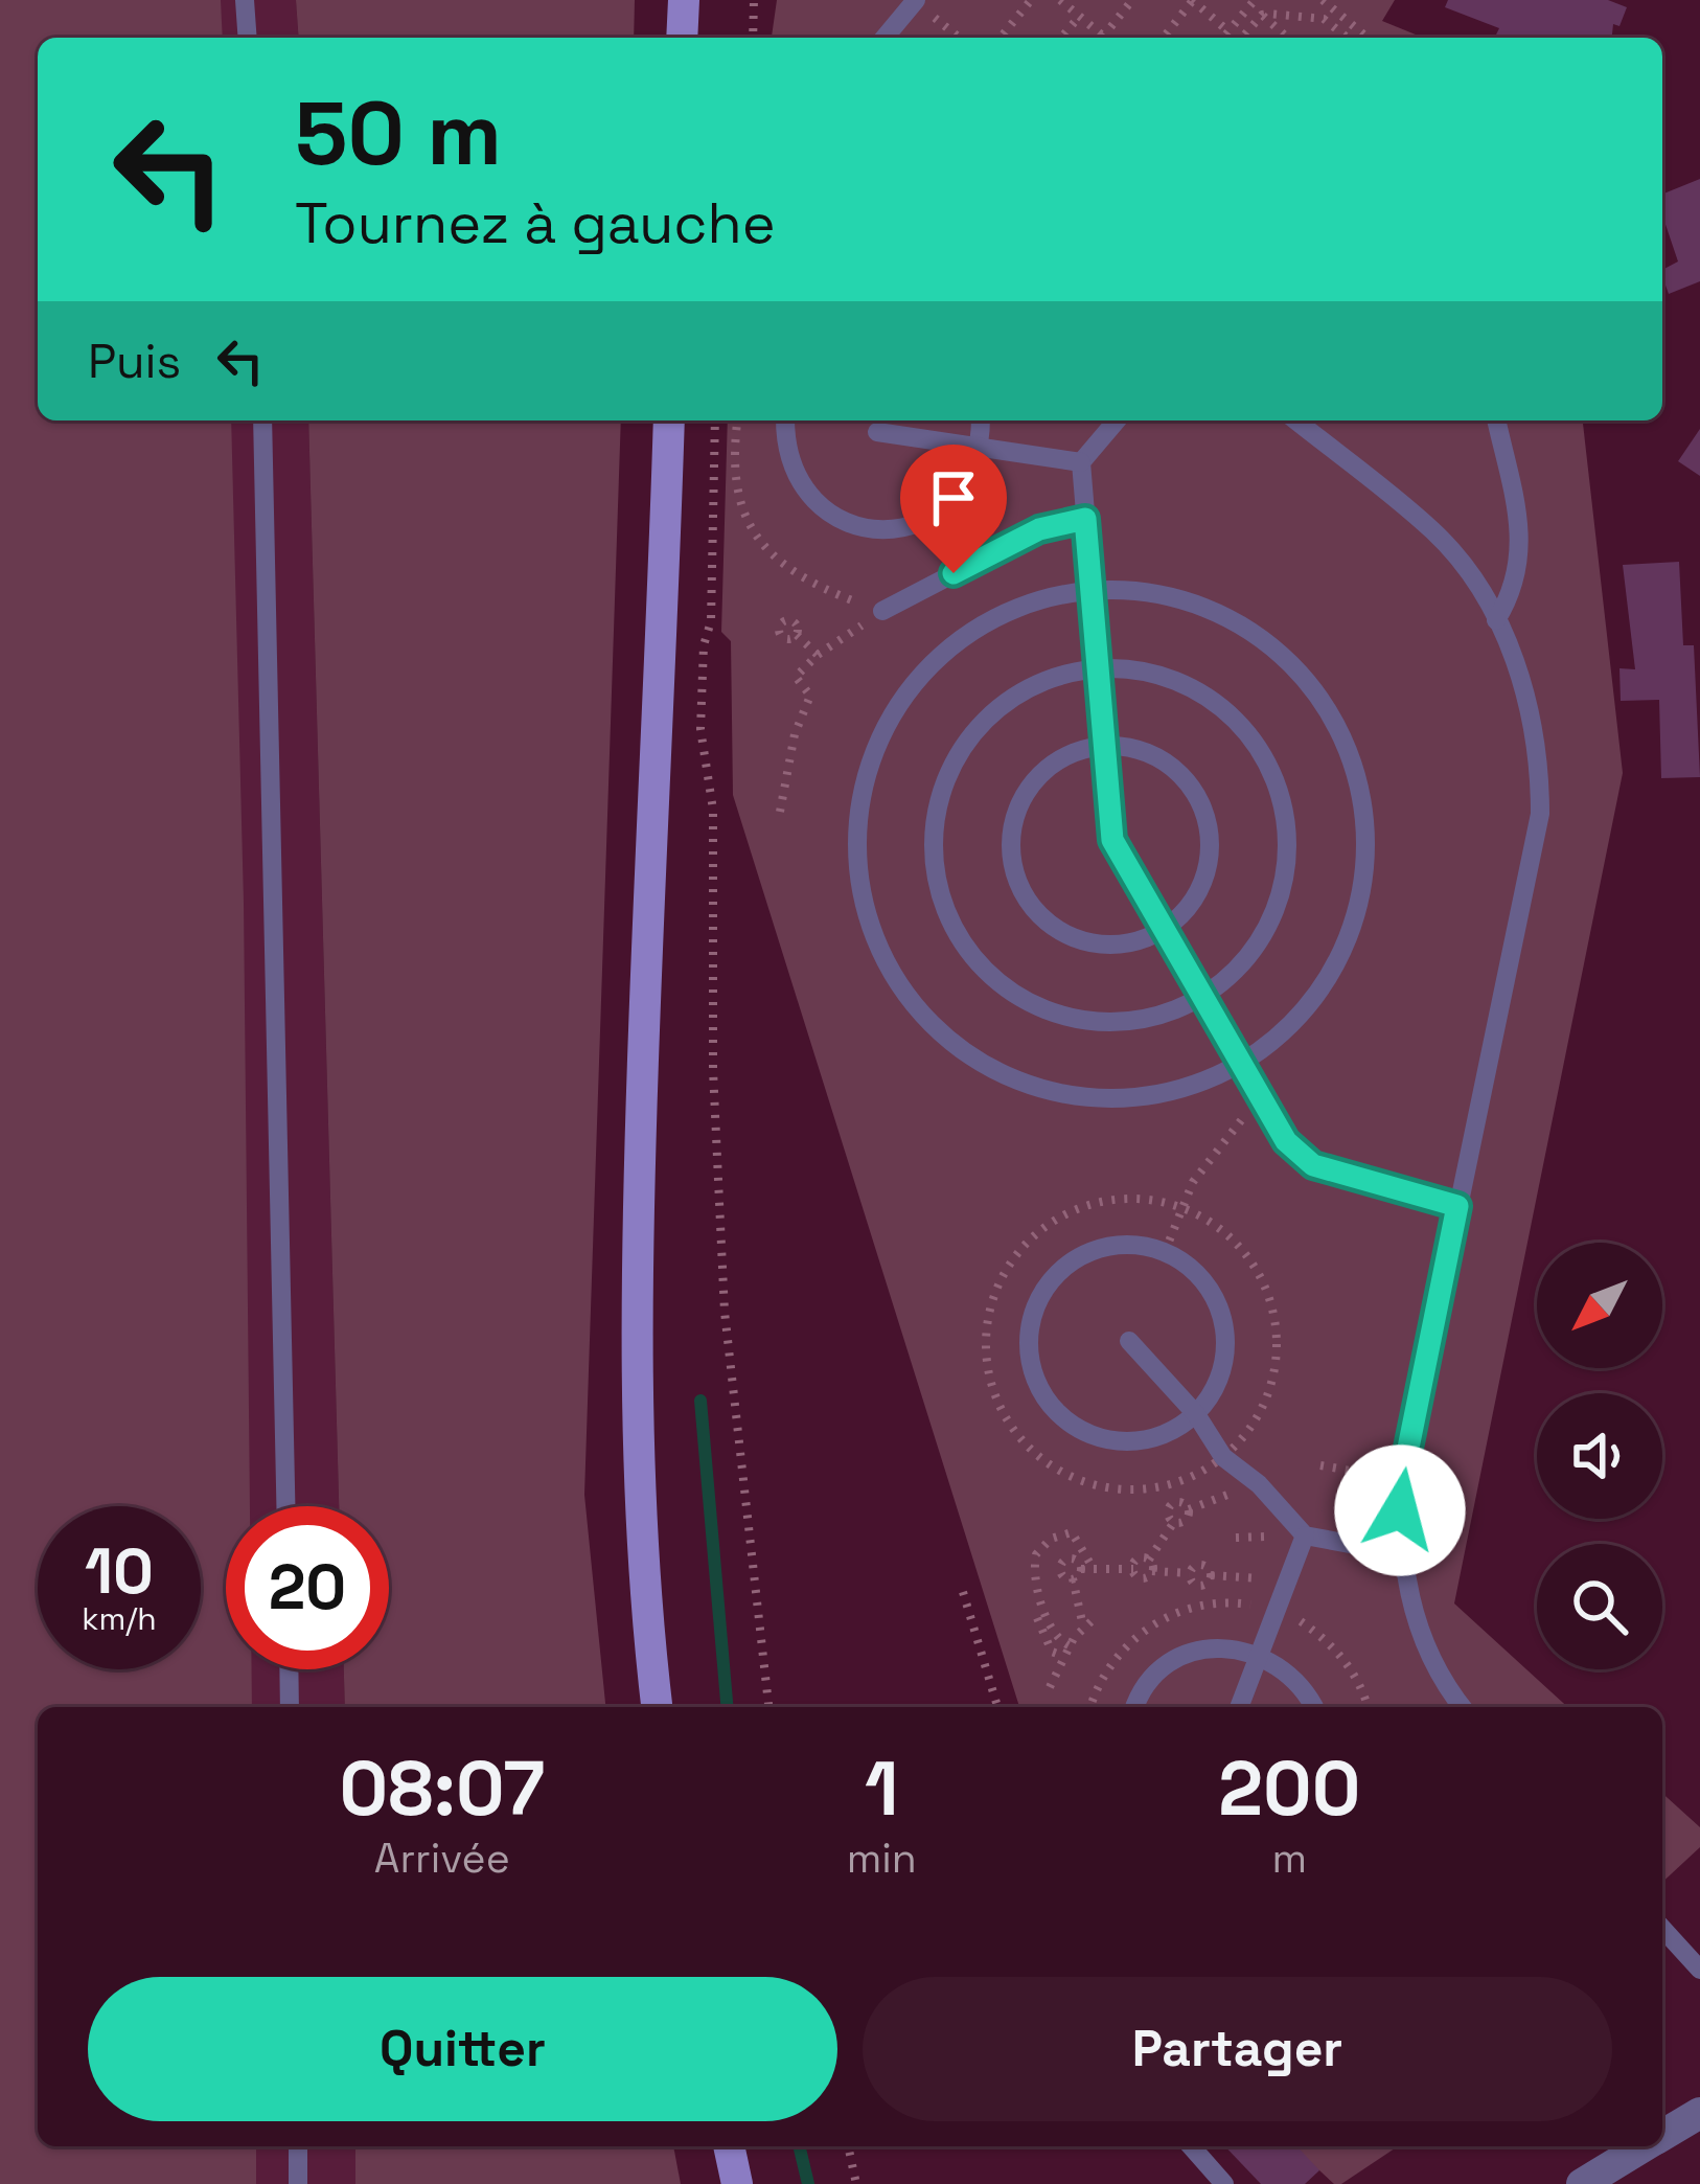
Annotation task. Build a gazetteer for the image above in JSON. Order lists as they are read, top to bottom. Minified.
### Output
{"north":"bottom left","page":{"turn":["50 m","Tournez à gauche"],"then":"Puis","speed":"10 km/h","limit":"20","eta":["08:07","Arrivée","1","min","200","m"],"buttons":["Quitter","Partager"]}}
